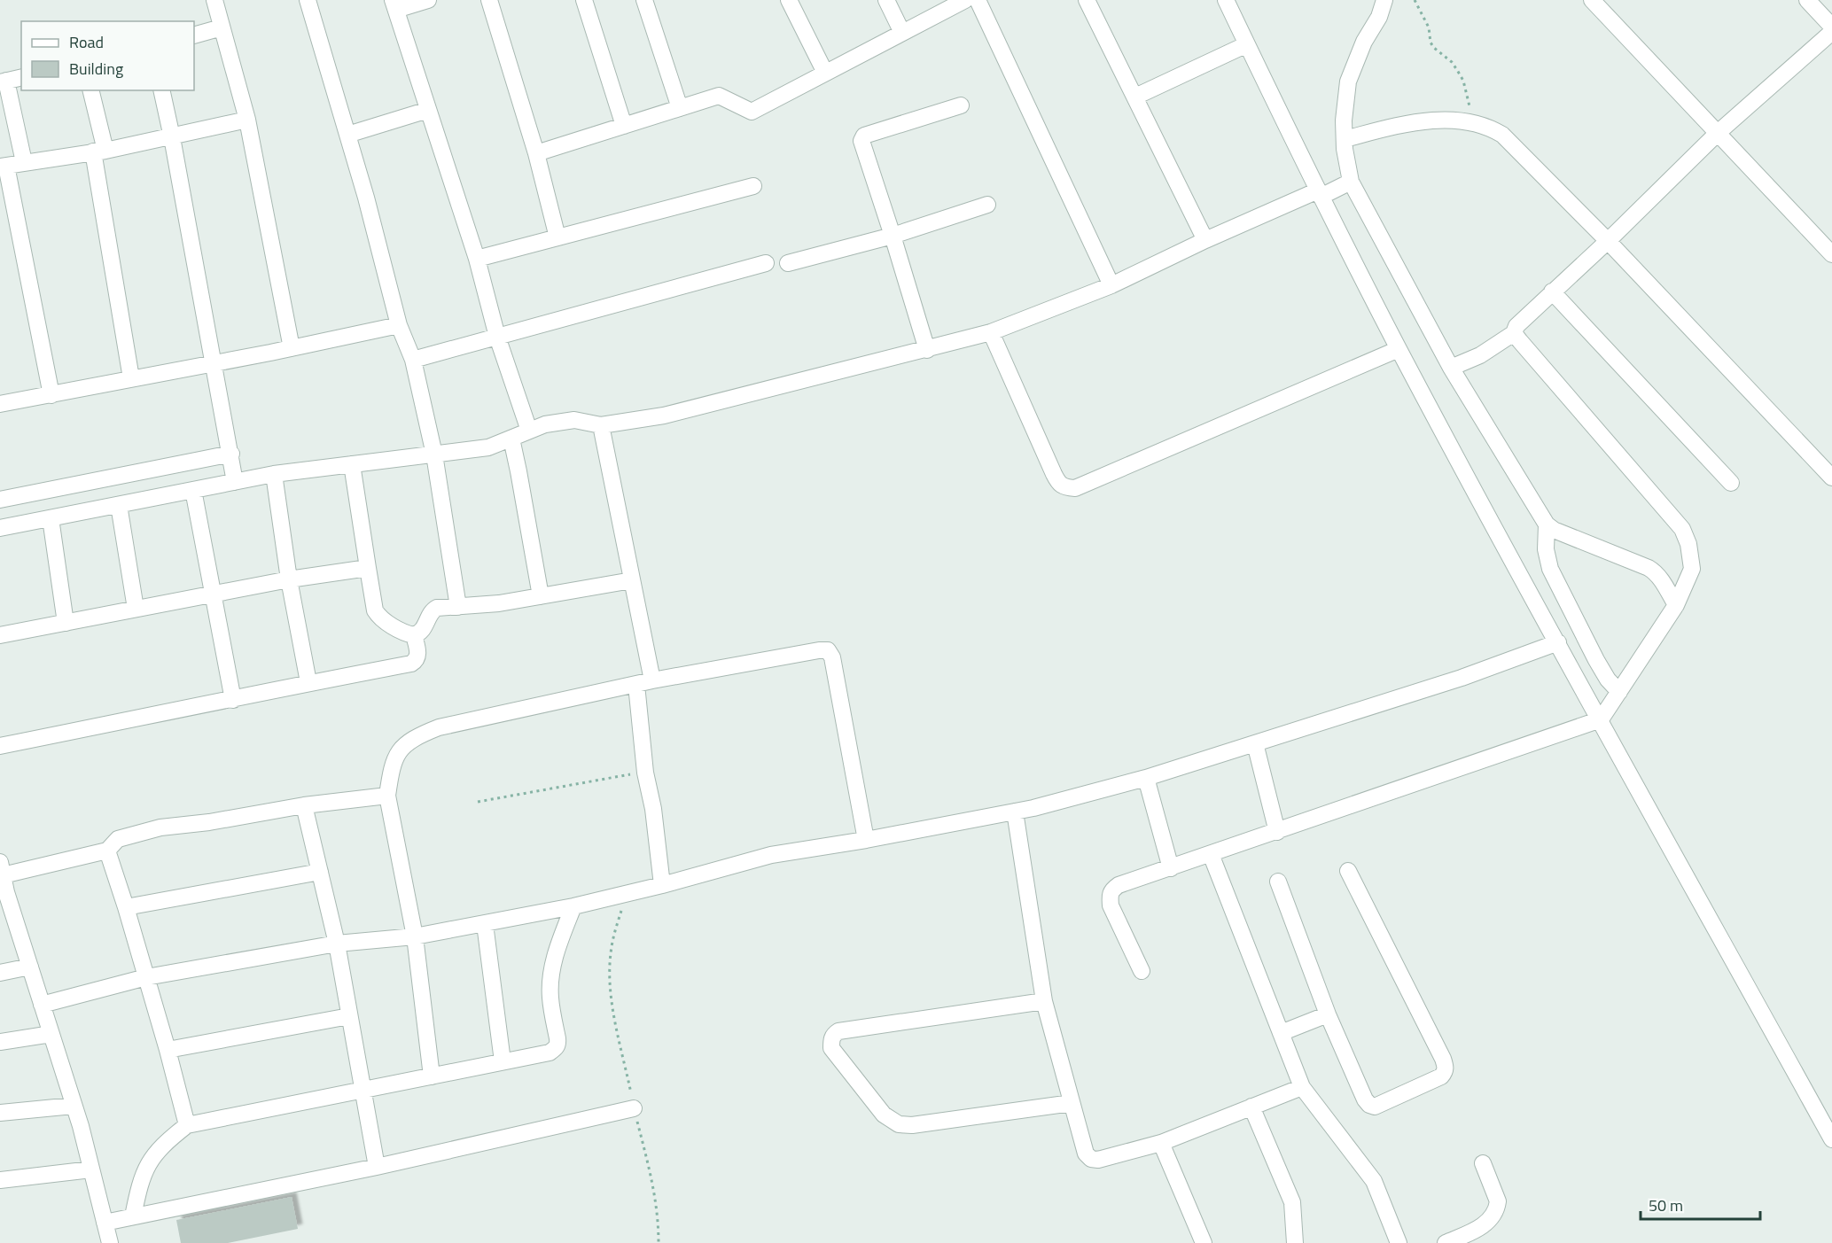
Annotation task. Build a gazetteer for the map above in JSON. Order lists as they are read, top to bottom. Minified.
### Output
{"legend":["Road","Building"],"scale_bar":"50 m"}
